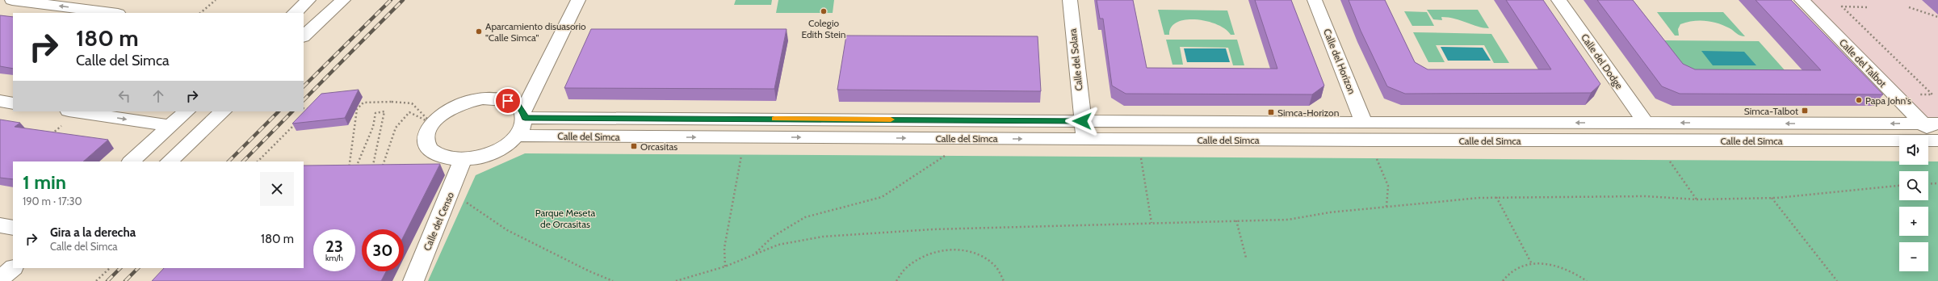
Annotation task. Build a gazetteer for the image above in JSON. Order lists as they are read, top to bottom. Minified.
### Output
{"streets":{"street":["Calle del Solara","Calle del Horizon","Calle del Dodge","Calle del Talbot","Calle del Simca","Calle del Censo"]},"crossings":[["Calle del Solara","Calle del Simca"],["Calle del Horizon","Calle del Simca"],["Calle del Dodge","Calle del Simca"],["Calle del Talbot","Calle del Simca"],["Calle del Simca","Calle del Censo"]],"parks":["Parque Meseta de Orcasitas"],"places":{"other":["Colegio Edith Stein","Aparcamiento disuasorio \"Calle Simca\"","Papa John's"],"transit":["Simca-Talbot","Simca-Horizon","Orcasitas"]},"page":{"turn":["180 m","Calle del Simca"],"map_buttons":["+","−"],"heading":["1 min","190 m · 17:30"],"list":[{"name":"Gira a la derecha","note":"Calle del Simca","value":"180 m"}],"speed":"23 km/h","limit":"30"}}
